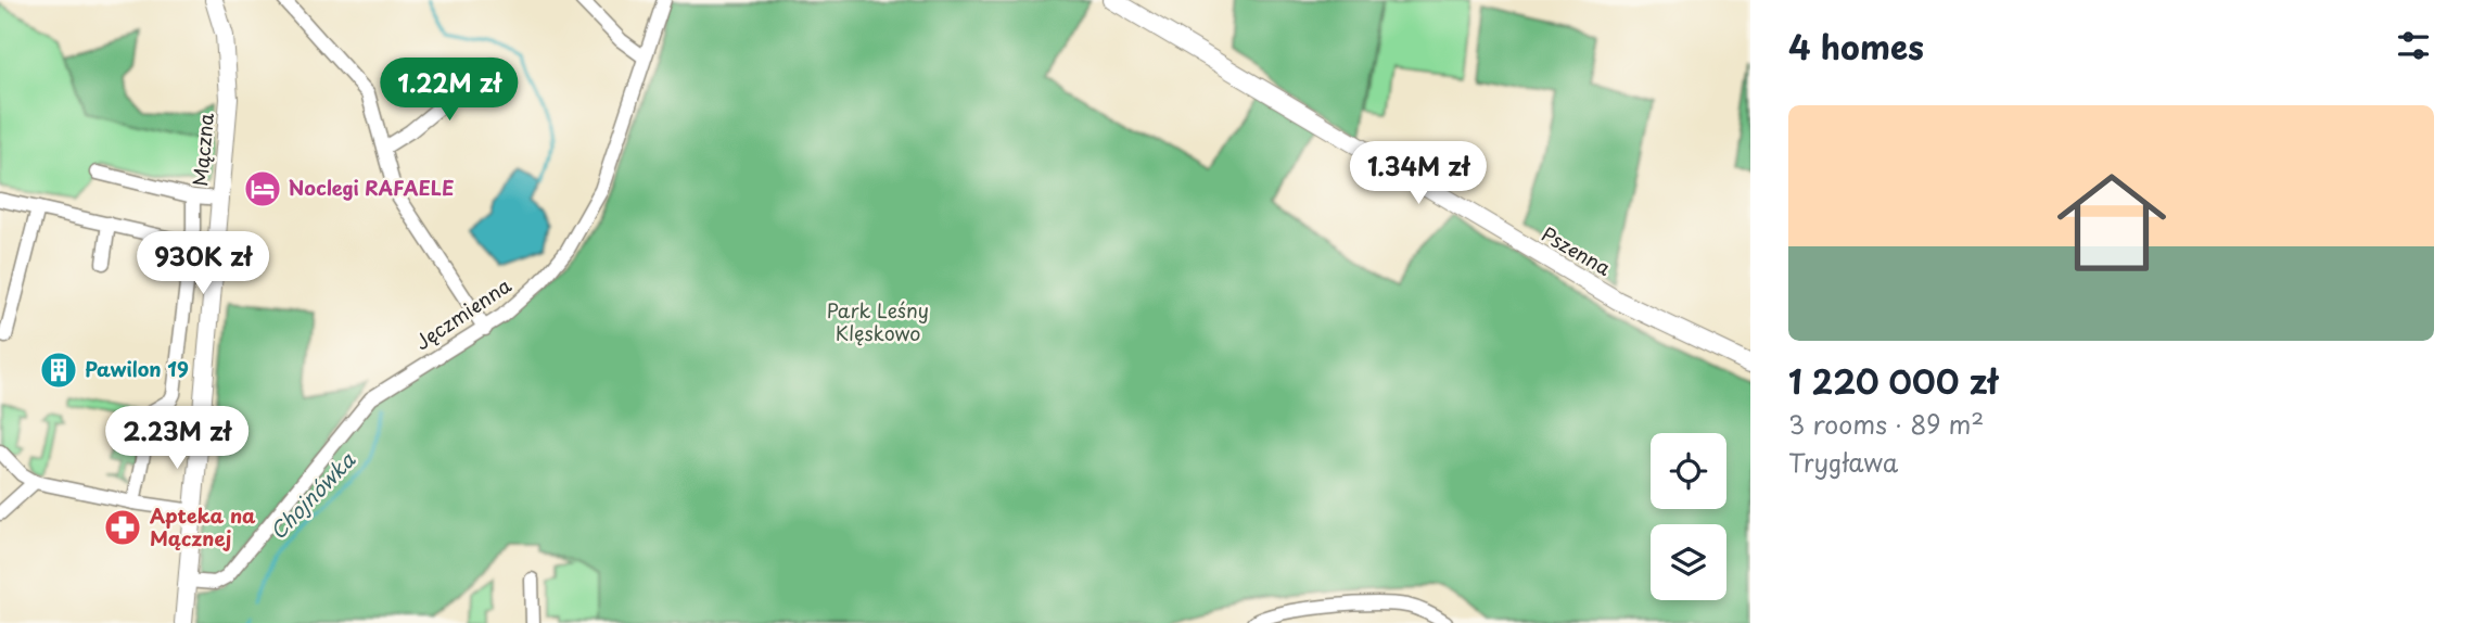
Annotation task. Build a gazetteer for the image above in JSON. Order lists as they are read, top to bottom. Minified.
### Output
{"streets":{"street":["Mączna","Pszenna","Jęczmienna"]},"crossings":[["Mączna","Jęczmienna"]],"water":["Chojnówka"],"parks":["Park Leśny Klęskowo"],"places":{"hotel":["Noclegi RAFAELE"],"building":["Pawilon 19"],"pharmacy":["Apteka na Mącznej"]},"page":{"heading":"4 homes","price":["1.22M zł","1.34M zł","930K zł","2.23M zł"],"list":[{"name":"1 220 000 zł","note":"3 rooms · 89 m² · Trygława"}]}}
